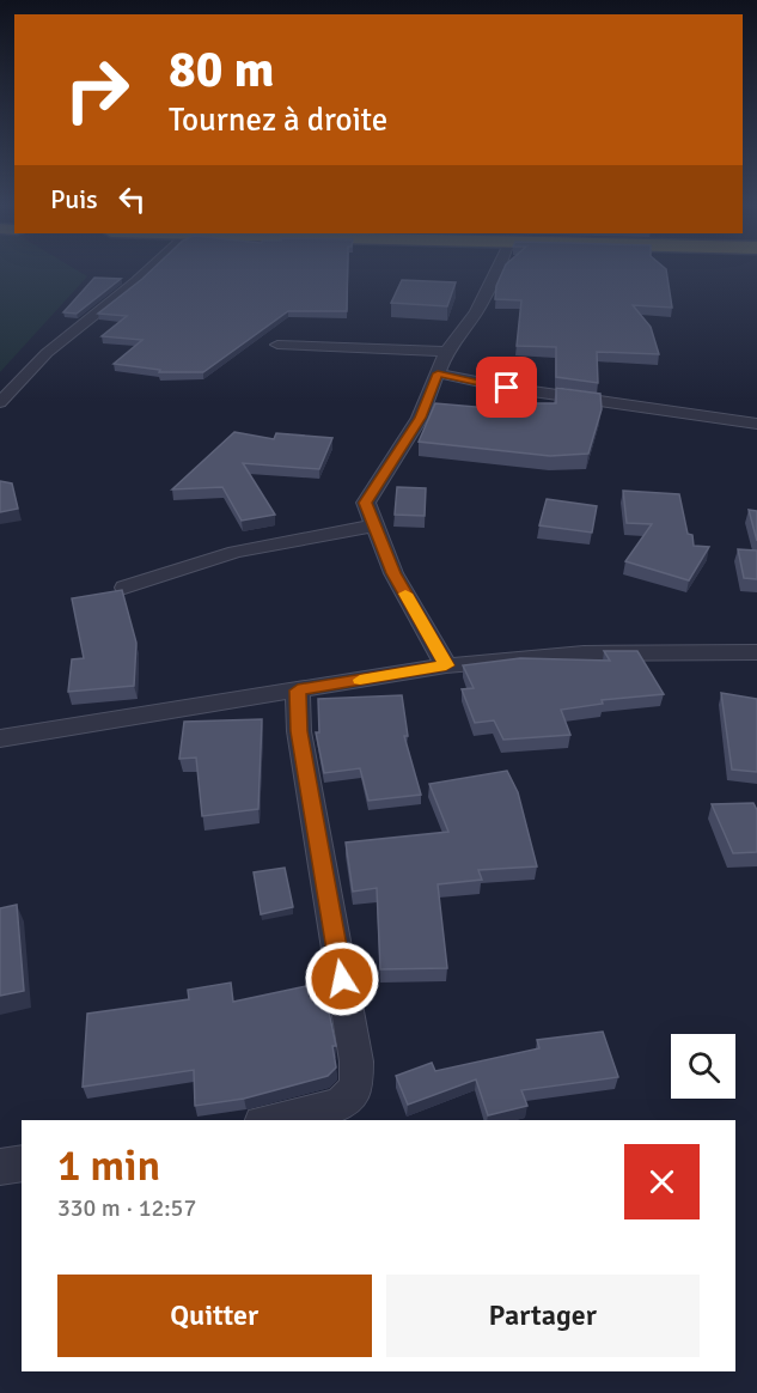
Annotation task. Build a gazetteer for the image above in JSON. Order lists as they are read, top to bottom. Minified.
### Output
{"page":{"turn":["80 m","Tournez à droite"],"then":"Puis","heading":["1 min","330 m · 12:57"],"buttons":["Quitter","Partager"]}}
